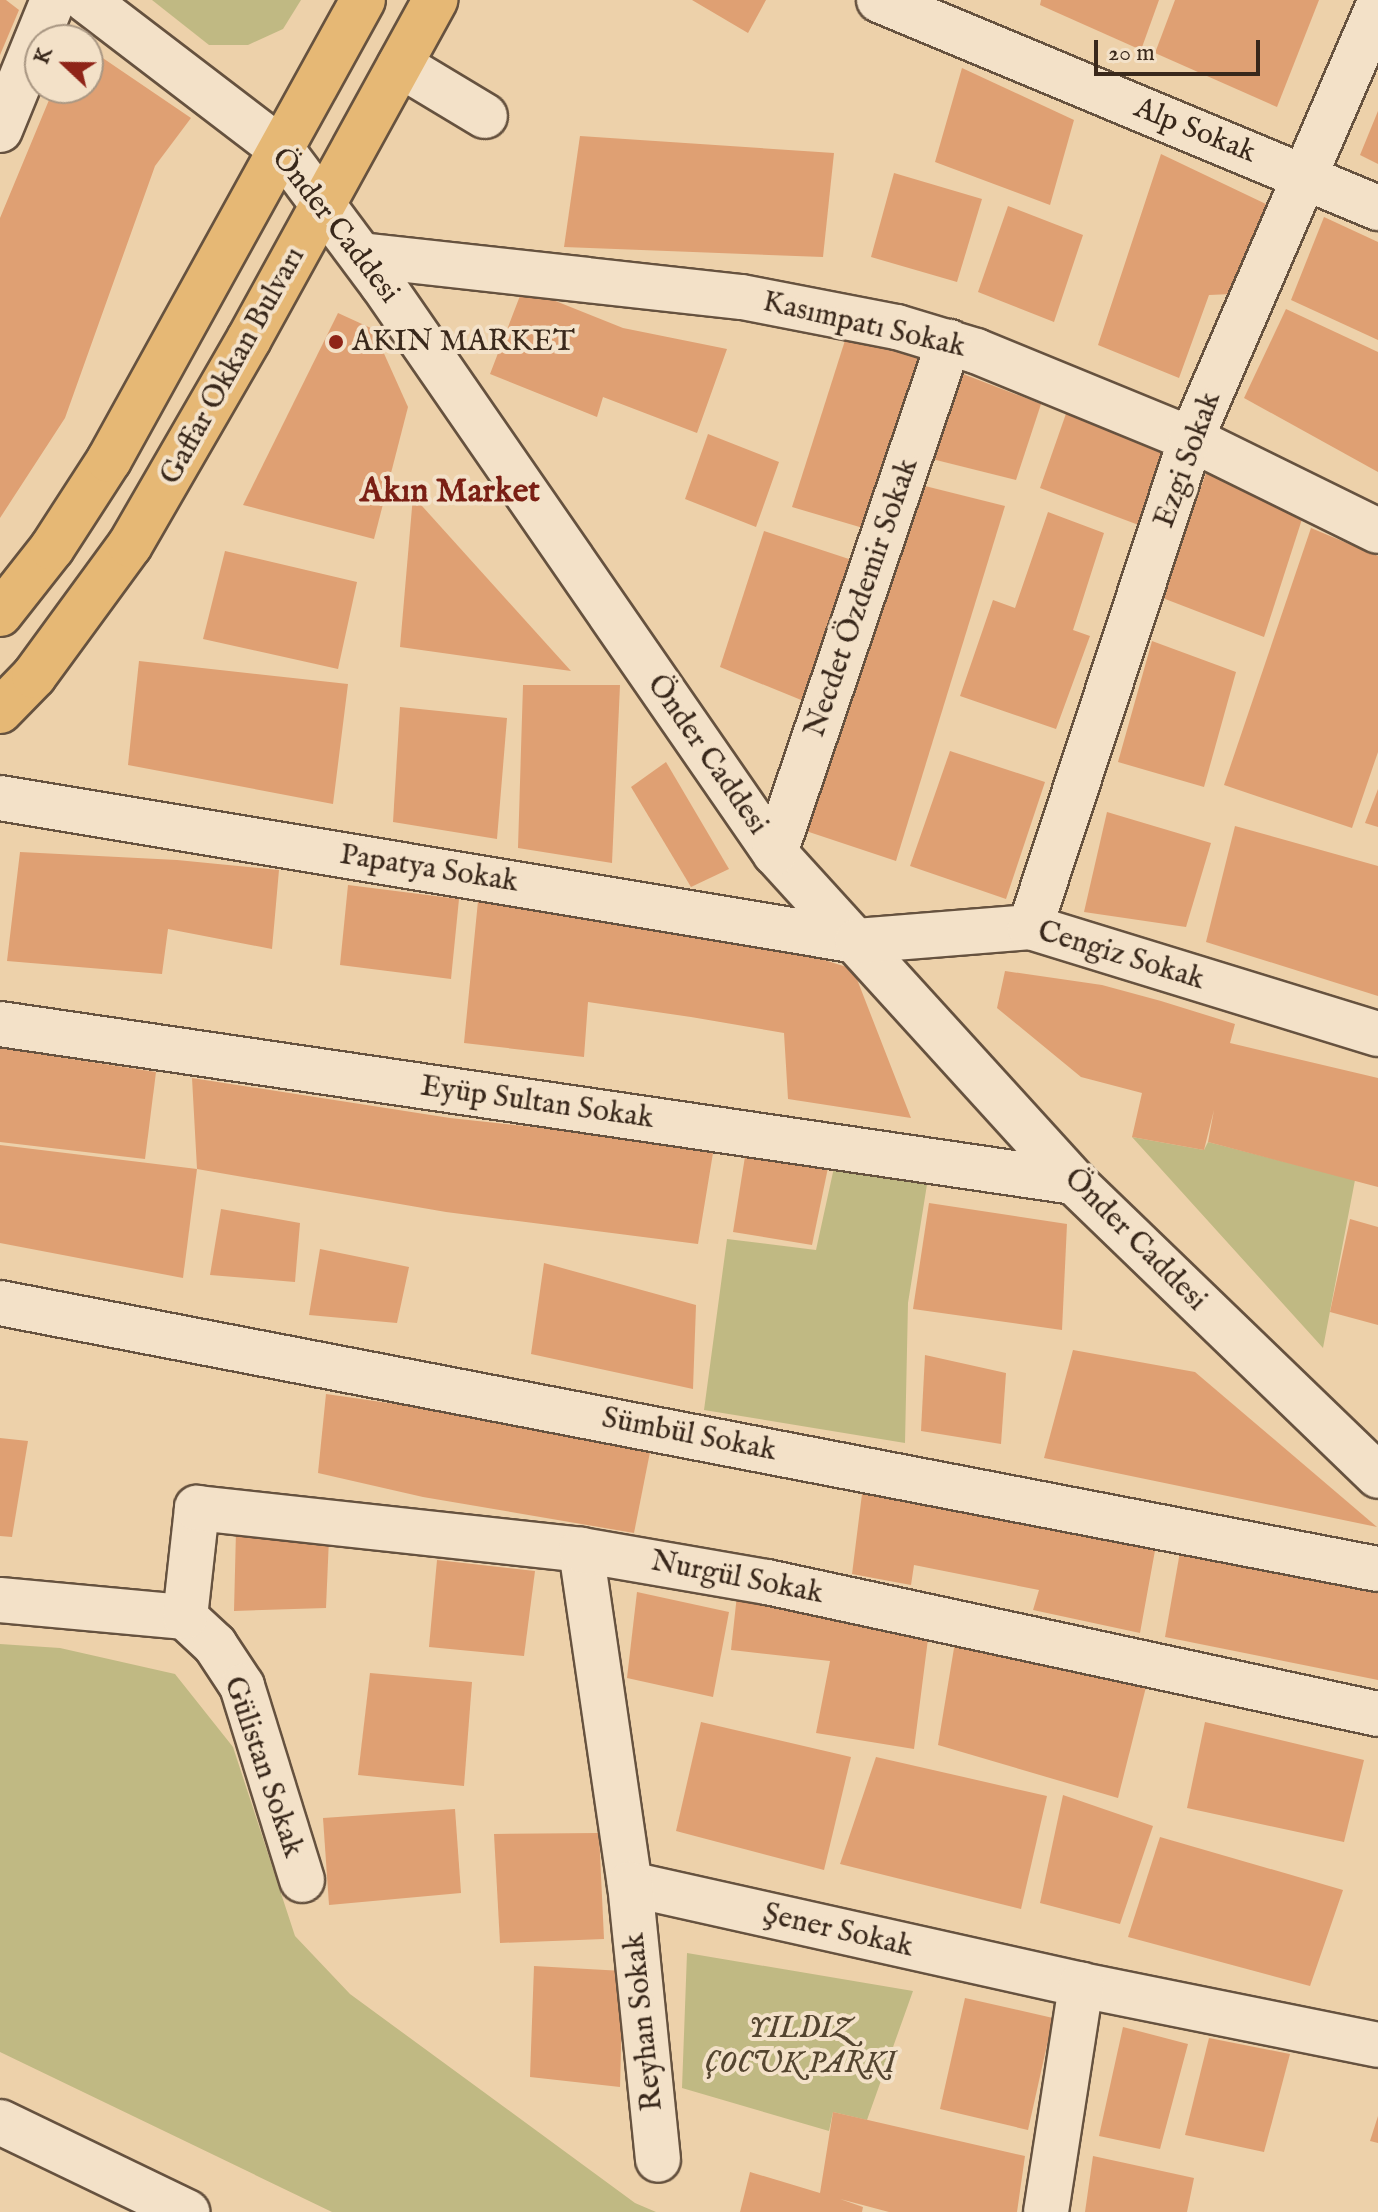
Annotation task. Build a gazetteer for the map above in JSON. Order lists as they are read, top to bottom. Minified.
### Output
{"streets":{"main road":["Gaffar Okkan Bulvarı"],"street":["Alp Sokak","Önder Caddesi","Kasımpatı Sokak","Ezgi Sokak","Necdet Özdemir Sokak","Papatya Sokak","Cengiz Sokak","Eyüp Sultan Sokak","Sümbül Sokak","Nurgül Sokak","Gülistan Sokak","Şener Sokak","Reyhan Sokak"]},"crossings":[["Alp Sokak","Ezgi Sokak"],["Önder Caddesi","Kasımpatı Sokak"],["Önder Caddesi","Gaffar Okkan Bulvarı"],["Önder Caddesi","Necdet Özdemir Sokak"],["Önder Caddesi","Papatya Sokak"],["Önder Caddesi","Cengiz Sokak"],["Önder Caddesi","Eyüp Sultan Sokak"],["Kasımpatı Sokak","Ezgi Sokak"],["Kasımpatı Sokak","Necdet Özdemir Sokak"],["Ezgi Sokak","Cengiz Sokak"],["Papatya Sokak","Cengiz Sokak"],["Nurgül Sokak","Gülistan Sokak"],["Şener Sokak","Reyhan Sokak"]],"districts":["Akın Market"],"parks":["YILDIZ ÇOCUK PARKI"],"places":["AKIN MARKET"],"scale_bar":"20 m","north":"left"}
